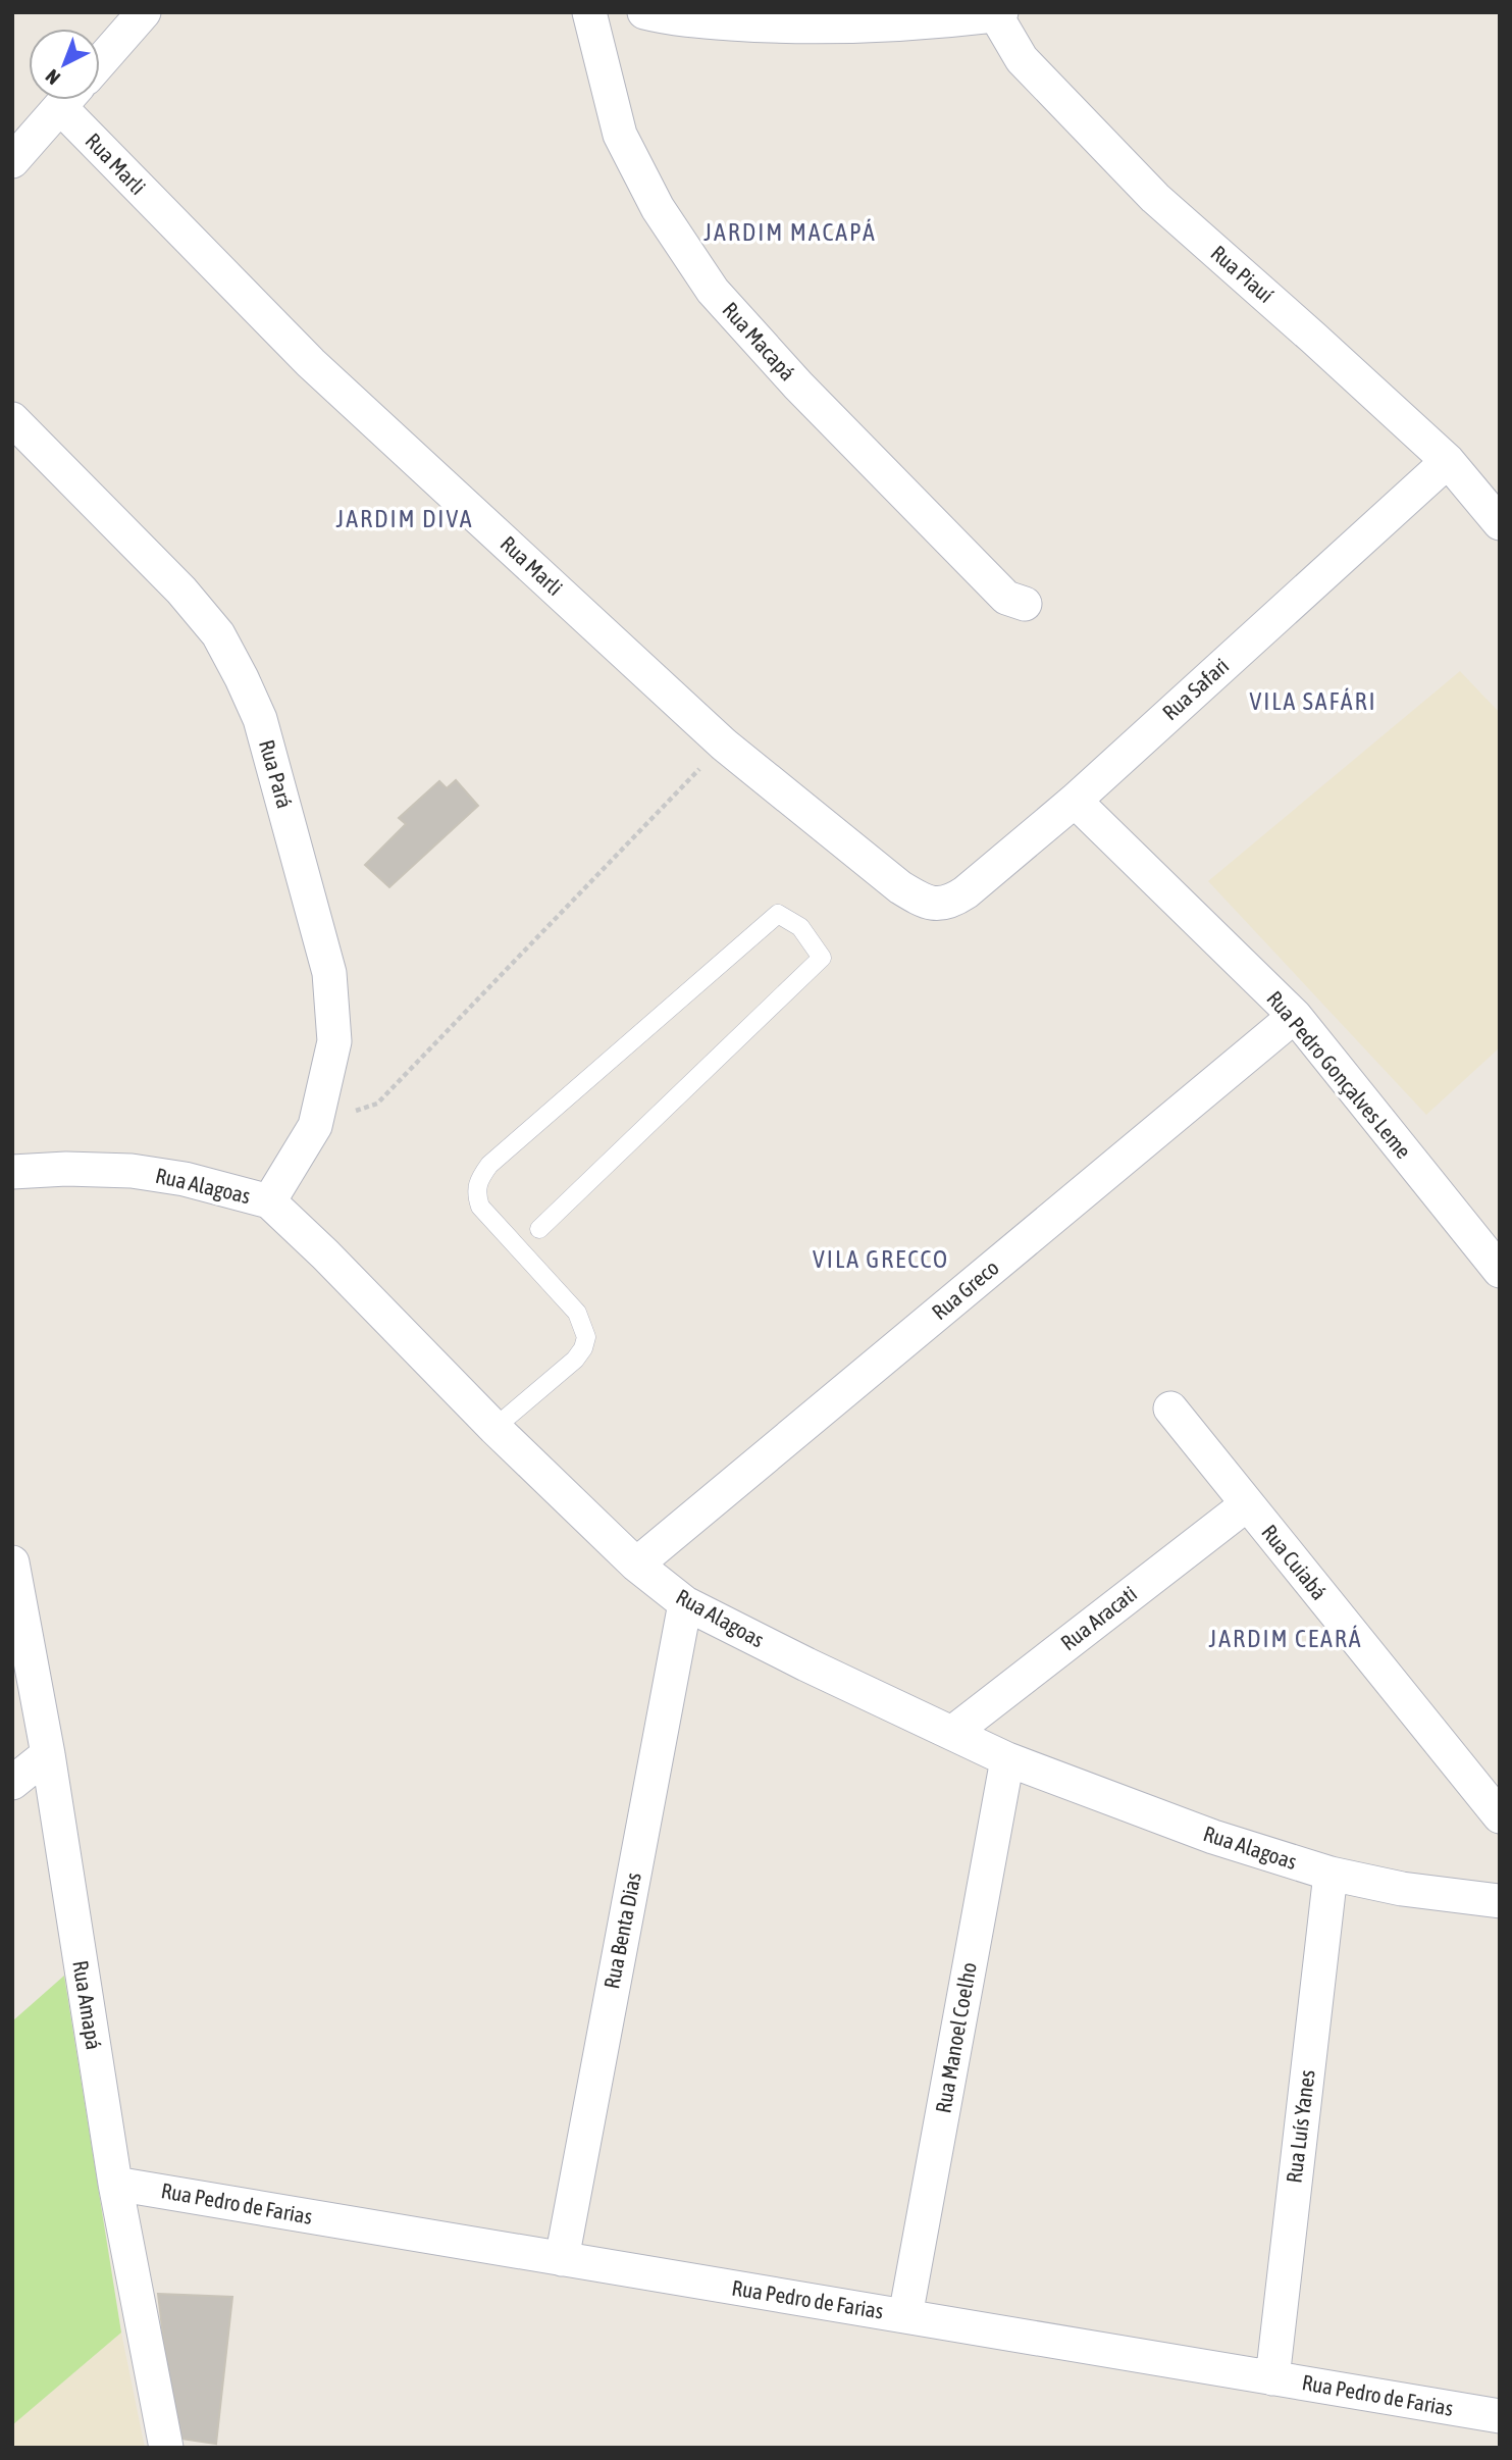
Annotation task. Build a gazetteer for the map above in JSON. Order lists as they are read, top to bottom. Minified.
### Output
{"streets":{"street":["Rua Marli","Rua Piauí","Rua Macapá","Rua Safari","Rua Pará","Rua Pedro Gonçalves Leme","Rua Alagoas","Rua Greco","Rua Cuiabá","Rua Aracati","Rua Benta Dias","Rua Amapá","Rua Manoel Coelho","Rua Luís Yanes","Rua Pedro de Farias"]},"crossings":[["Rua Marli","Rua Safari"],["Rua Piauí","Rua Safari"],["Rua Safari","Rua Pedro Gonçalves Leme"],["Rua Pará","Rua Alagoas"],["Rua Pedro Gonçalves Leme","Rua Greco"],["Rua Alagoas","Rua Greco"],["Rua Alagoas","Rua Aracati"],["Rua Alagoas","Rua Benta Dias"],["Rua Alagoas","Rua Manoel Coelho"],["Rua Alagoas","Rua Luís Yanes"],["Rua Cuiabá","Rua Aracati"],["Rua Benta Dias","Rua Pedro de Farias"],["Rua Amapá","Rua Pedro de Farias"],["Rua Manoel Coelho","Rua Pedro de Farias"],["Rua Luís Yanes","Rua Pedro de Farias"]],"districts":["JARDIM MACAPÁ","JARDIM DIVA","VILA SAFÁRI","VILA GRECCO","JARDIM CEARÁ"],"north":"bottom left"}
